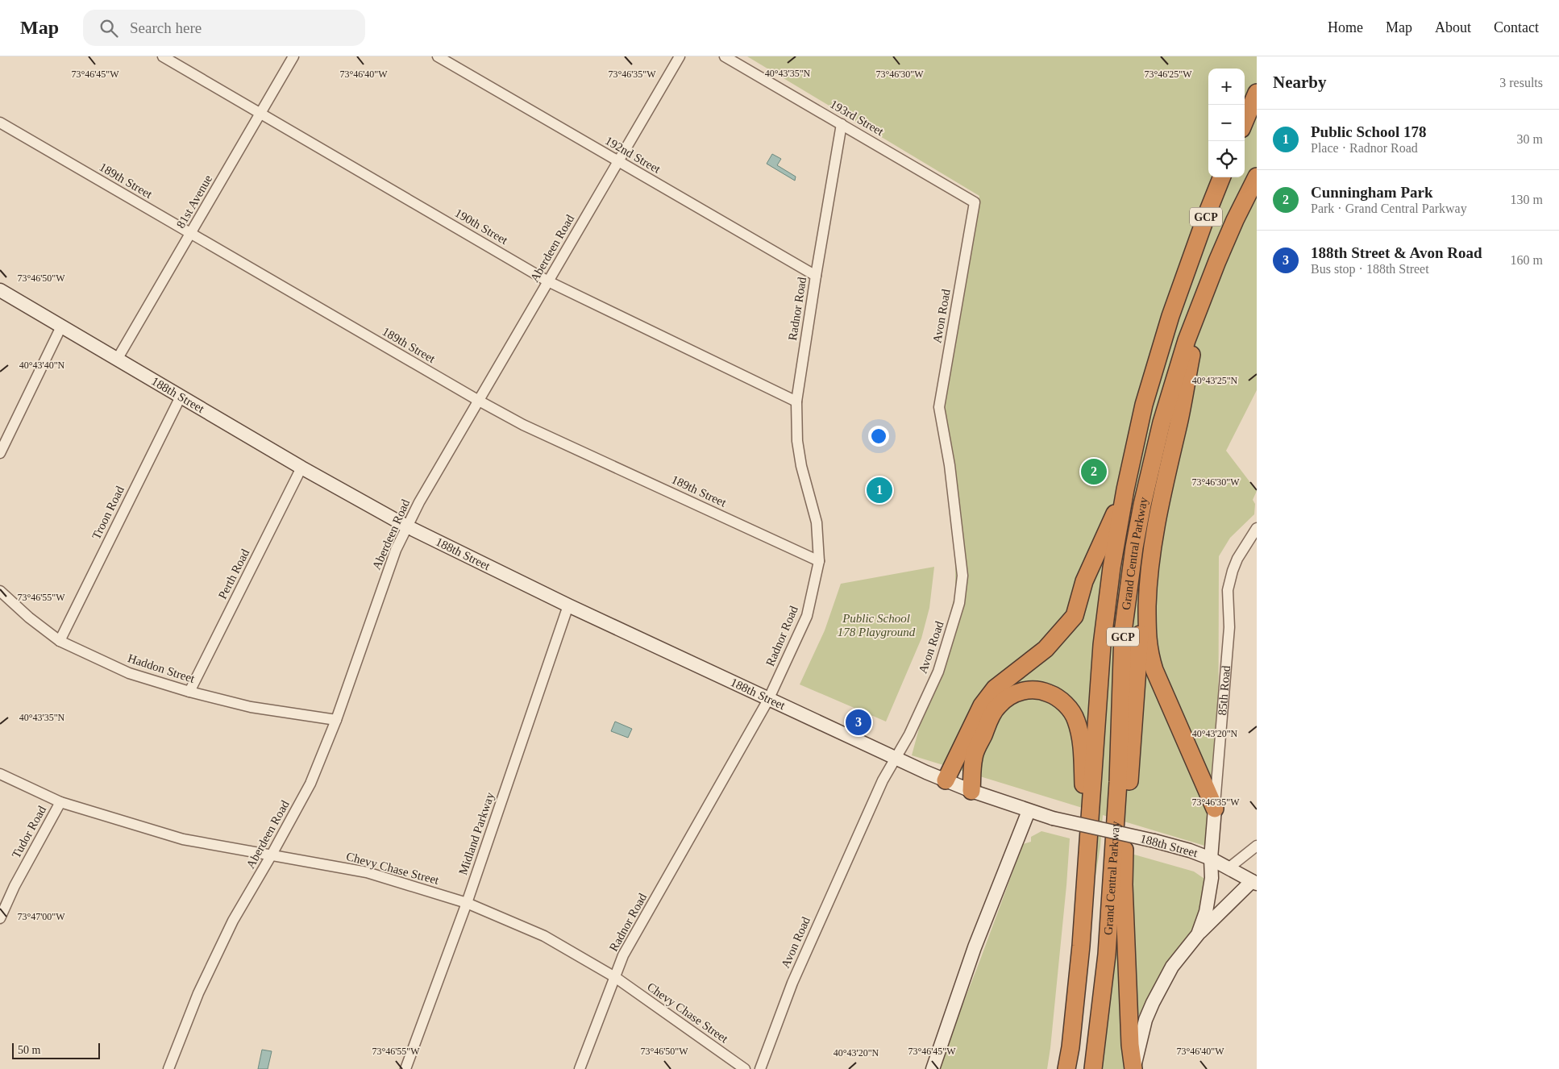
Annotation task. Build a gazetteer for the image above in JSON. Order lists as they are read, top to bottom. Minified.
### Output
{"streets":{"highway":["GCP","Grand Central Parkway"],"street":["193rd Street","192nd Street","189th Street","81st Avenue","190th Street","Aberdeen Road","Radnor Road","Avon Road","188th Street","Troon Road","Perth Road","Haddon Street","85th Road","Tudor Road","Midland Parkway","Chevy Chase Street"]},"crossings":[["193rd Street","Radnor Road"],["193rd Street","Avon Road"],["192nd Street","Aberdeen Road"],["192nd Street","Radnor Road"],["189th Street","81st Avenue"],["189th Street","Aberdeen Road"],["189th Street","Radnor Road"],["81st Avenue","190th Street"],["81st Avenue","188th Street"],["190th Street","Aberdeen Road"],["190th Street","Radnor Road"],["Aberdeen Road","188th Street"],["Aberdeen Road","Haddon Street"],["Aberdeen Road","Chevy Chase Street"],["Radnor Road","188th Street"],["Radnor Road","Chevy Chase Street"],["Avon Road","188th Street"],["188th Street","Troon Road"],["188th Street","Perth Road"],["188th Street","85th Road"],["188th Street","Midland Parkway"],["Troon Road","Haddon Street"],["Perth Road","Haddon Street"],["Tudor Road","Chevy Chase Street"],["Midland Parkway","Chevy Chase Street"]],"parks":["Public School 178 Playground"],"scale_bar":"50 m","page":{"header":"Map","search":"Search here","nav":["Home","Map","About","Contact"],"heading":["Nearby","3 results"],"map_buttons":["+","−"],"list":[{"mark":"1","name":"Public School 178","note":"Place · Radnor Road","value":"30 m"},{"mark":"2","name":"Cunningham Park","note":"Park · Grand Central Parkway","value":"130 m"},{"mark":"3","name":"188th Street & Avon Road","note":"Bus stop · 188th Street","value":"160 m"}],"pins":["2","1","3"],"scale":"50 m"},"coordinates":["40°43'35\"N","73°46'25\"W","73°46'45\"W","73°46'35\"W","73°46'30\"W","73°46'40\"W","73°46'50\"W","40°43'40\"N","40°43'25\"N","73°46'55\"W","40°43'20\"N","73°47'00\"W"]}
